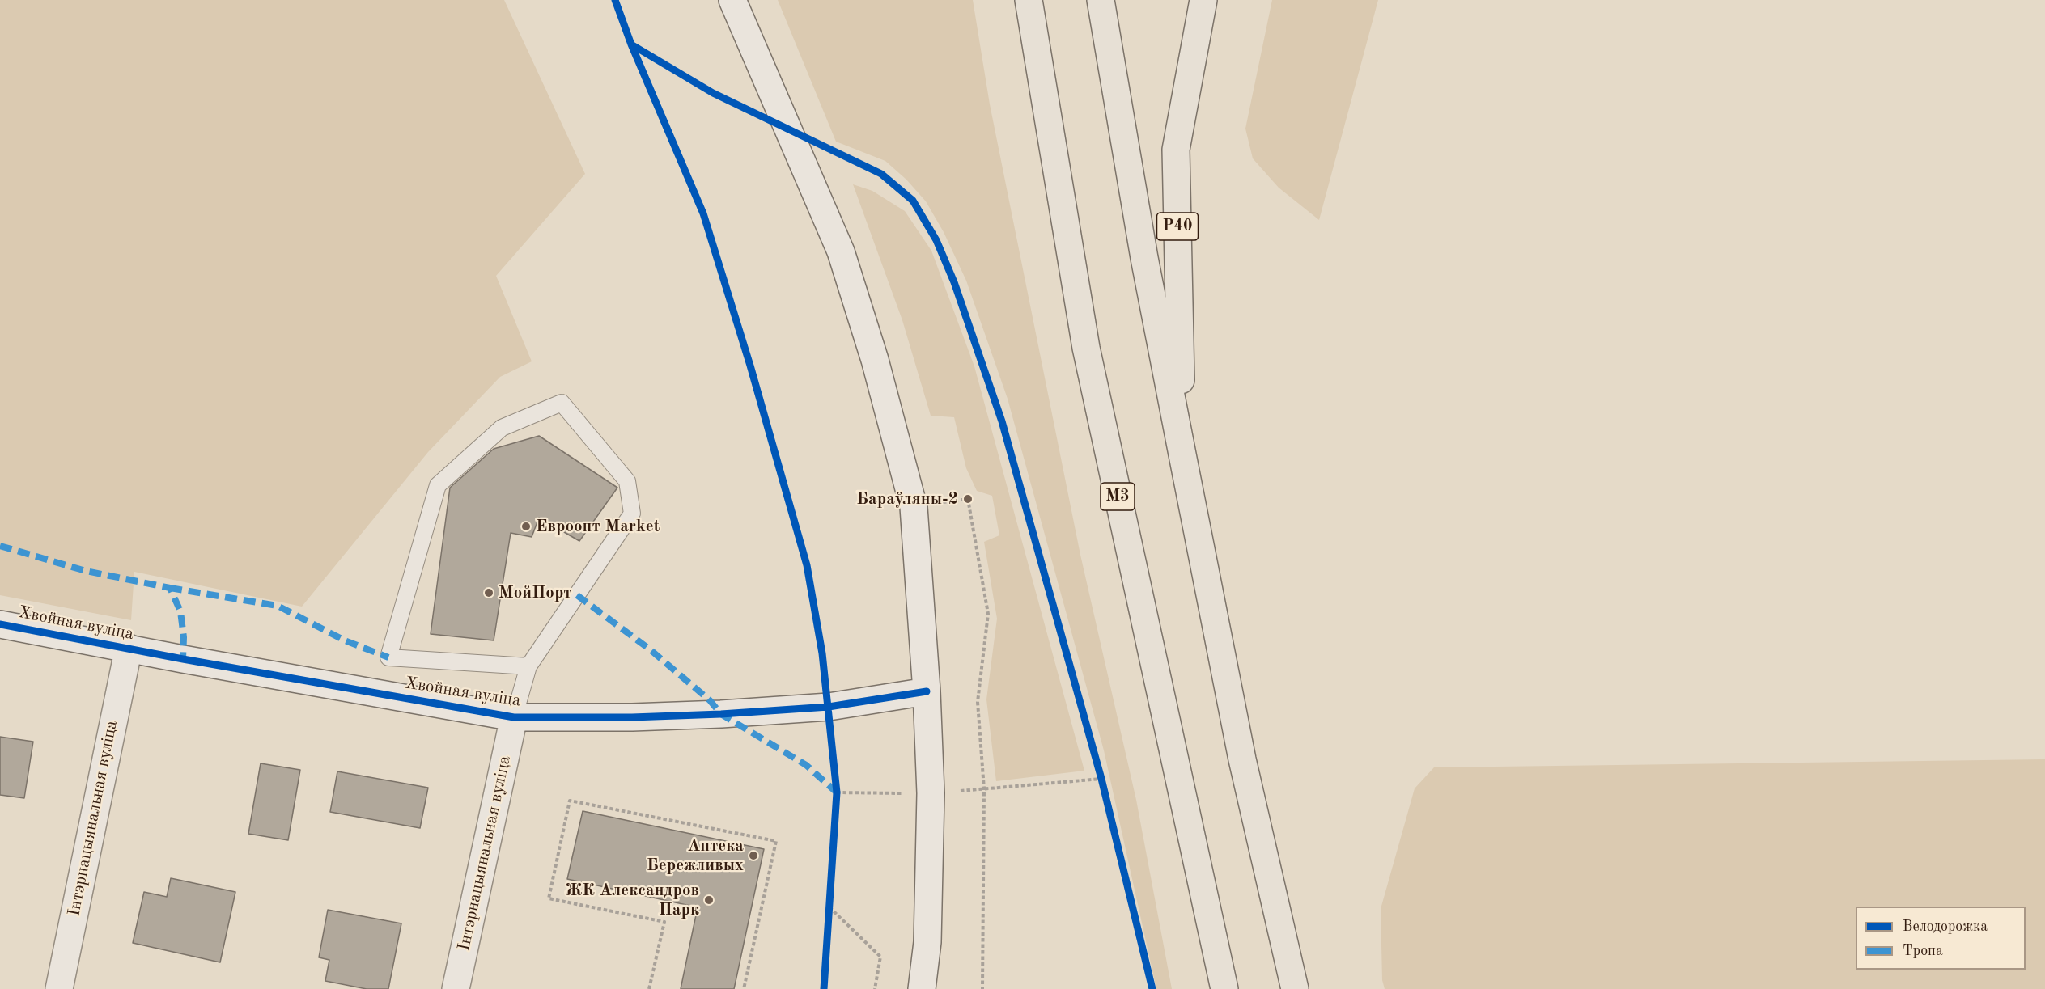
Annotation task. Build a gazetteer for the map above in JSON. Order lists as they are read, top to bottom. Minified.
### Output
{"streets":{"highway":["Р40","М3"],"street":["Хвойная вуліца","Інтэрнацыянальная вуліца"]},"crossings":[["Хвойная вуліца","Інтэрнацыянальная вуліца"]],"places":["Бараўляны-2","Евроопт Market","МойПорт","Аптека Бережливых","ЖК Александров Парк"],"legend":["Велодорожка","Тропа"]}
